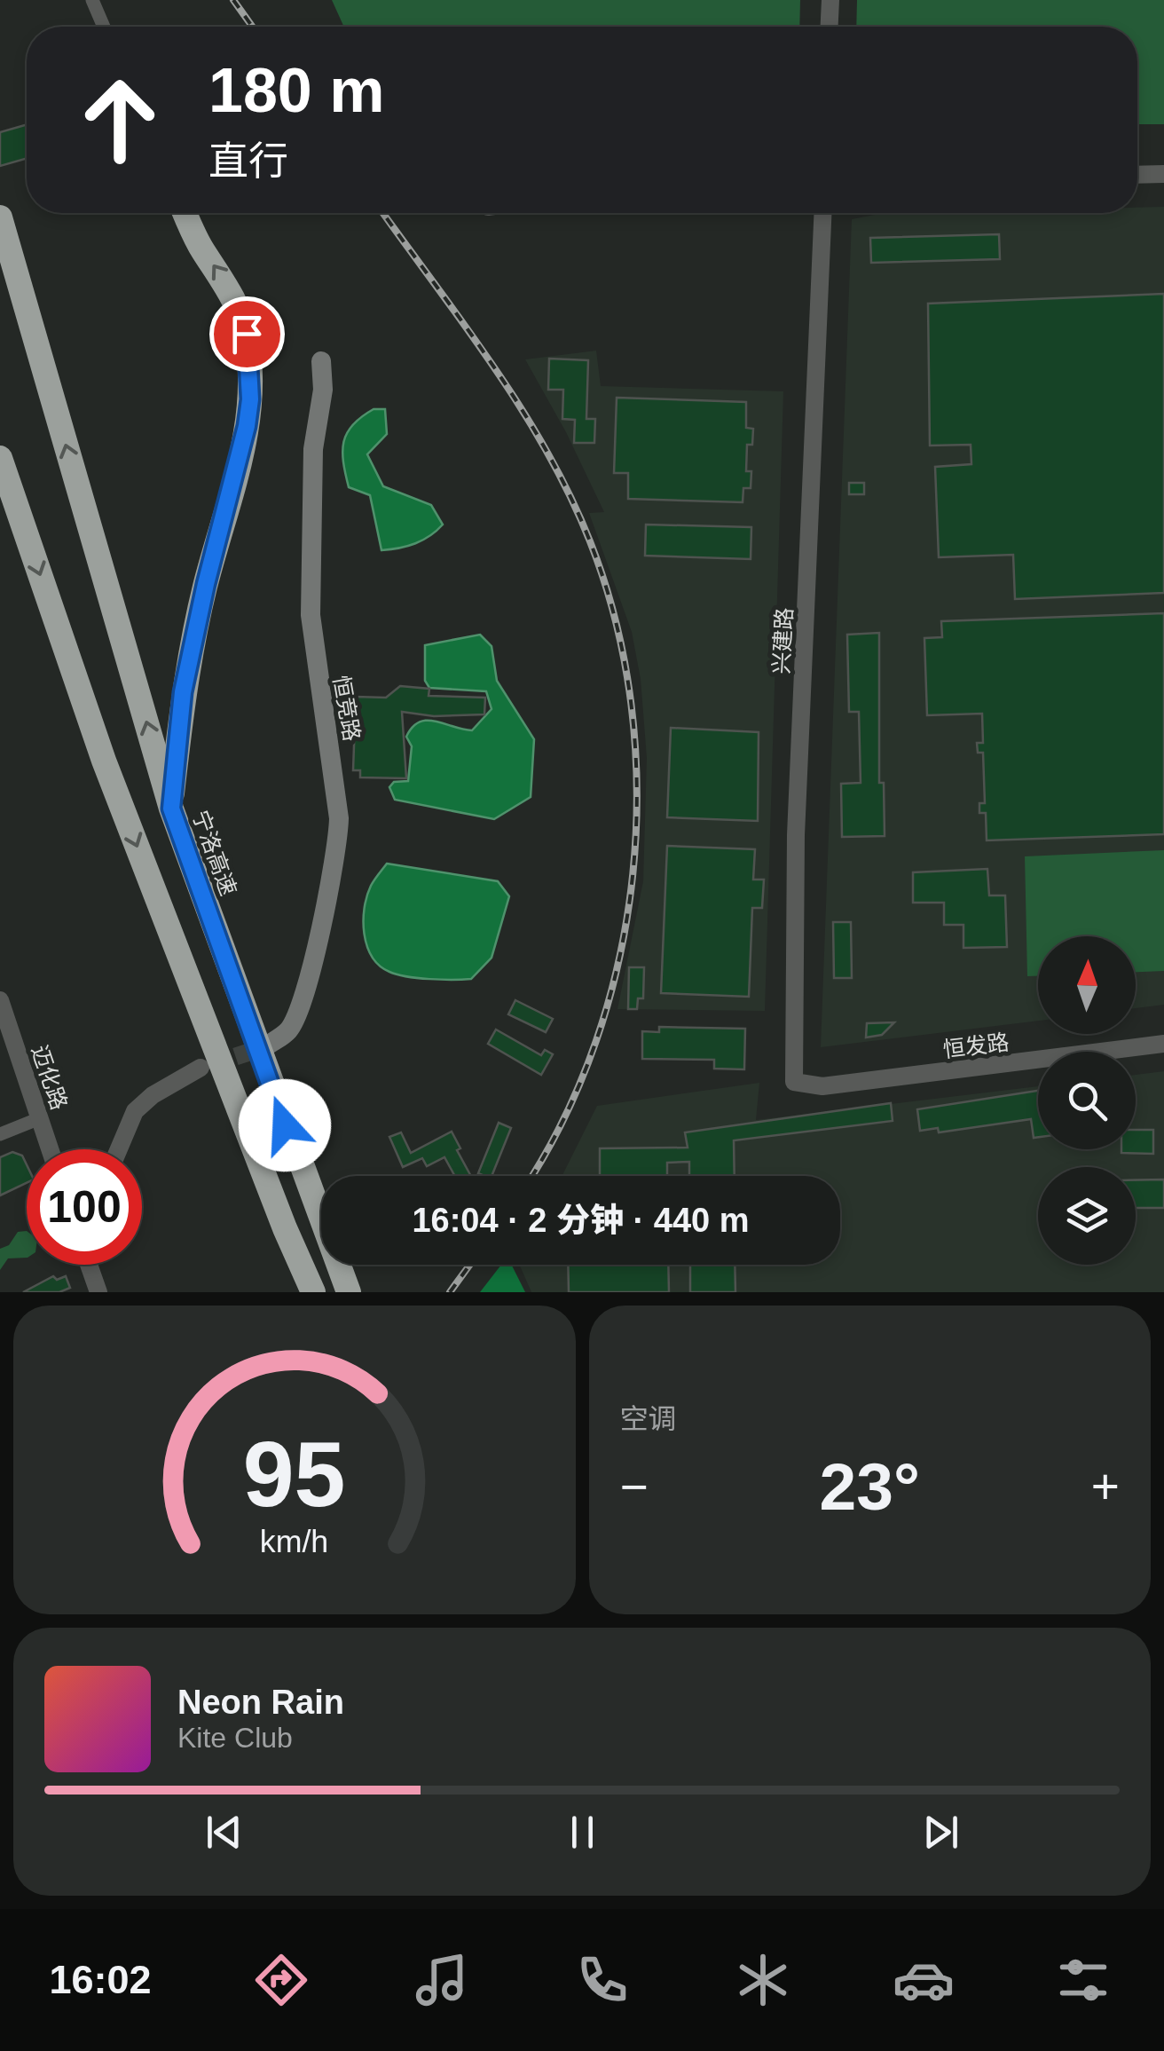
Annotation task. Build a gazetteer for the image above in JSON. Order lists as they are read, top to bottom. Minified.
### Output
{"streets":{"highway":["宁洛高速"],"main road":["恒竞路"],"street":["兴建路","恒发路","迈化路"]},"crossings":[["兴建路","恒发路"]],"north":"top","page":{"turn":["180 m","直行"],"limit":"100","trip":"16:04 · 2 分钟 · 440 m","tile":"空调","heat":["−","23°","+"],"song":["Neon Rain","Kite Club"],"tabs":"16:02","gauge":["95","km/h"]}}
